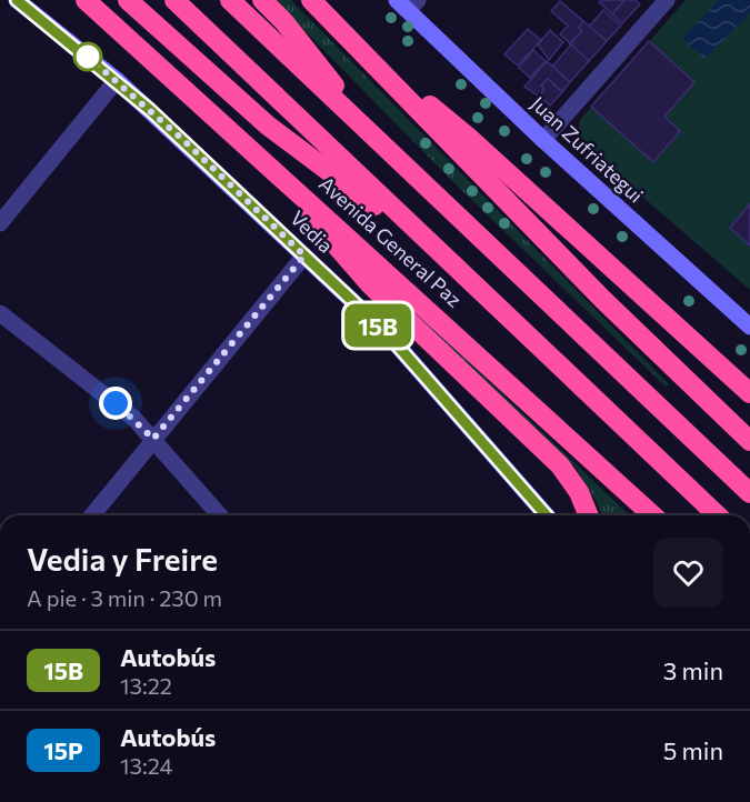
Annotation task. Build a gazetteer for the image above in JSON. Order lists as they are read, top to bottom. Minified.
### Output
{"streets":{"highway":["Avenida General Paz"],"street":["Juan Zufriategui","Vedia"]},"lines":["bus line 15B"],"page":{"on_map":"15B","heading":["Vedia y Freire","A pie · 3 min · 230 m"],"list":[{"mark":"15B","name":"Autobús","note":"13:22","value":"3 min"},{"mark":"15P","name":"Autobús","note":"13:24","value":"5 min"}]}}
